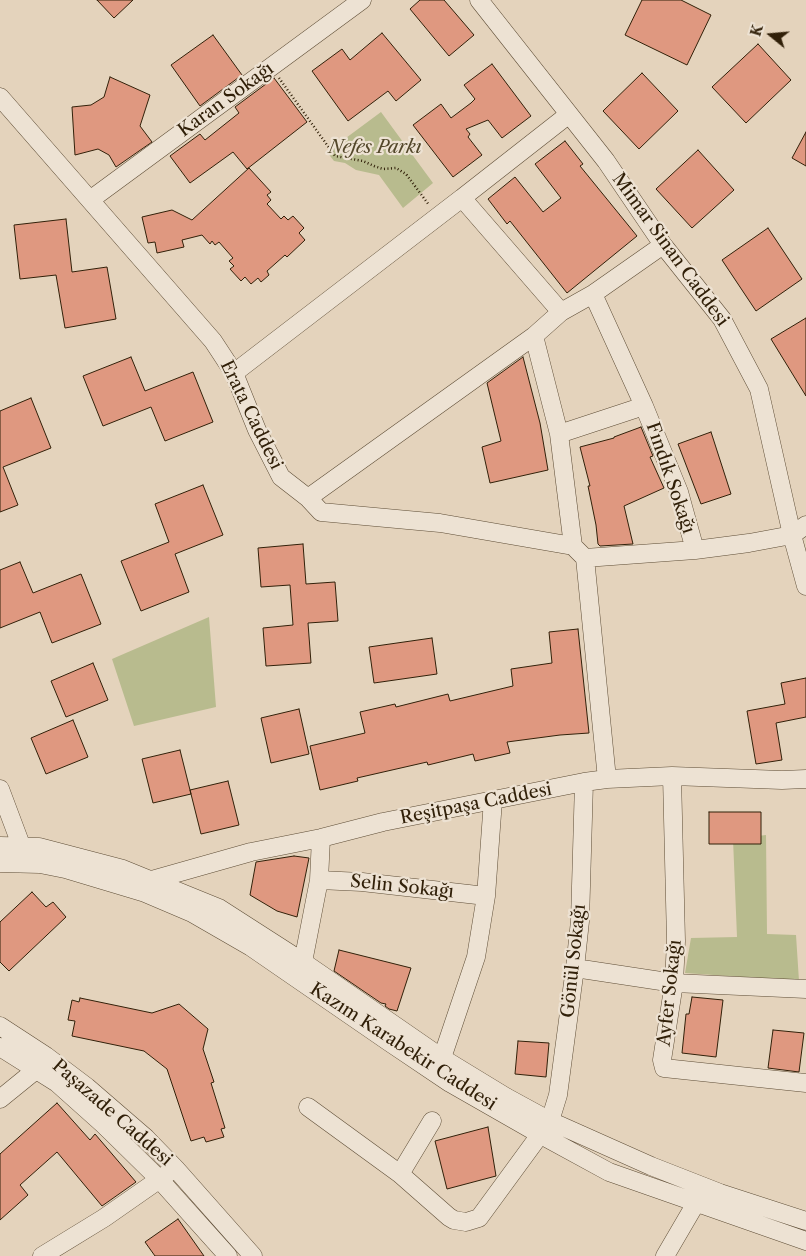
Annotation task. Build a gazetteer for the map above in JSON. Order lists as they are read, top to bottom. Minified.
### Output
{"streets":{"street":["Karan Sokağı","Mimar Sinan Caddesi","Erata Caddesi","Fındık Sokağı","Reşitpaşa Caddesi","Selin Sokağı","Gönül Sokağı","Ayfer Sokağı","Kazım Karabekir Caddesi","Paşazade Caddesi"]},"crossings":[["Karan Sokağı","Erata Caddesi"],["Mimar Sinan Caddesi","Erata Caddesi"],["Erata Caddesi","Fındık Sokağı"],["Reşitpaşa Caddesi","Gönül Sokağı"],["Reşitpaşa Caddesi","Ayfer Sokağı"],["Reşitpaşa Caddesi","Kazım Karabekir Caddesi"],["Gönül Sokağı","Kazım Karabekir Caddesi"]],"parks":["Nefes Parkı"],"north":"left"}
